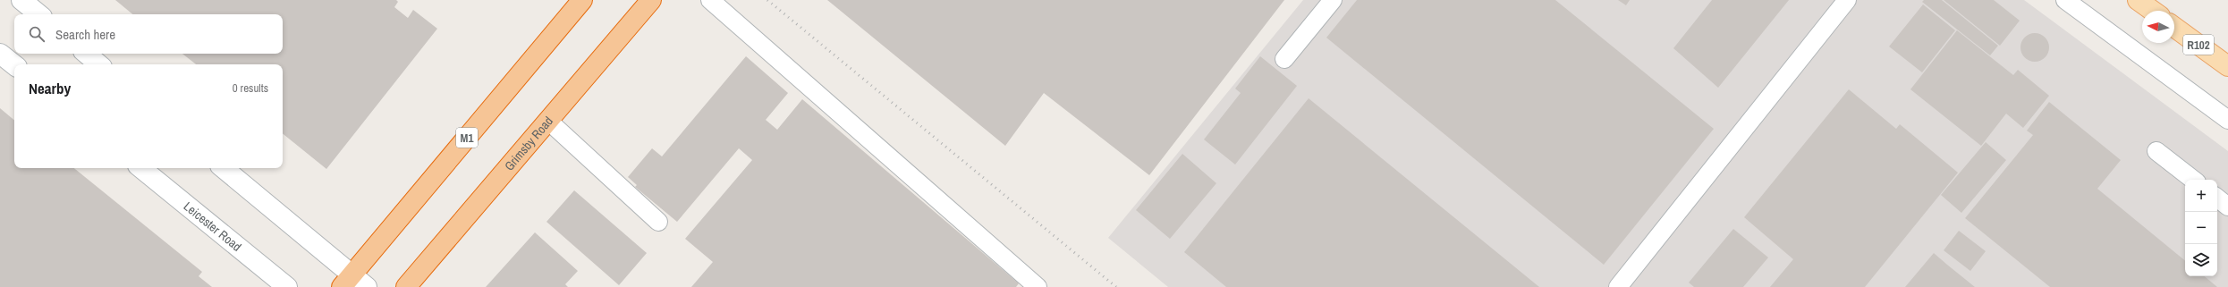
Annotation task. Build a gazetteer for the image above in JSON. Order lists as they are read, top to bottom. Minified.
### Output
{"streets":{"highway":["M1","Grimsby Road"],"main road":["R102"],"street":["Leicester Road"]},"north":"left","page":{"search":"Search here","heading":["Nearby","0 results"],"map_buttons":["+","−"]}}
